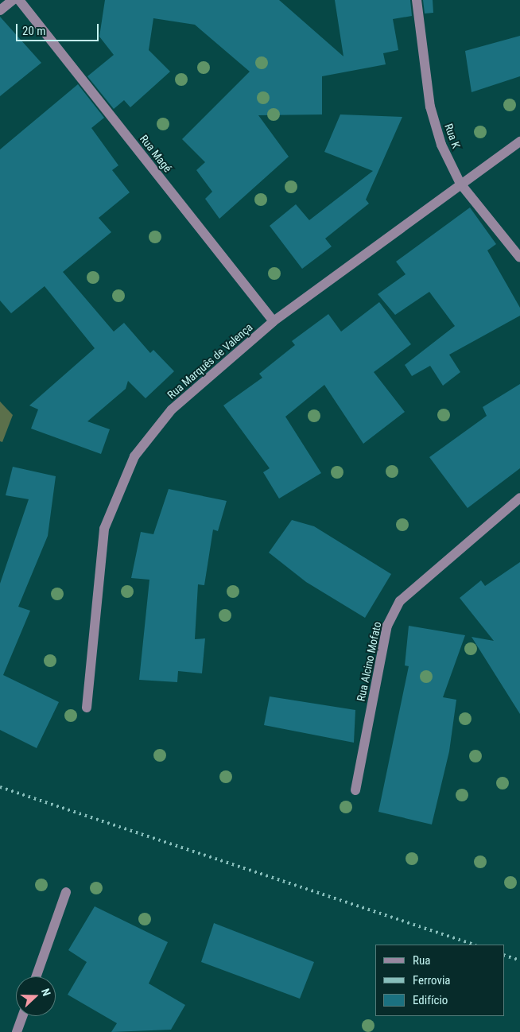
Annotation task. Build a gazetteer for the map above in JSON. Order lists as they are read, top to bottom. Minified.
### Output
{"streets":{"street":["Rua K","Rua Magé","Rua Marquês de Valença","Rua Alcino Mofato"]},"crossings":[["Rua K","Rua Marquês de Valença"],["Rua Magé","Rua Marquês de Valença"]],"legend":["Rua","Ferrovia","Edifício"],"scale_bar":"20 m","north":"right"}
